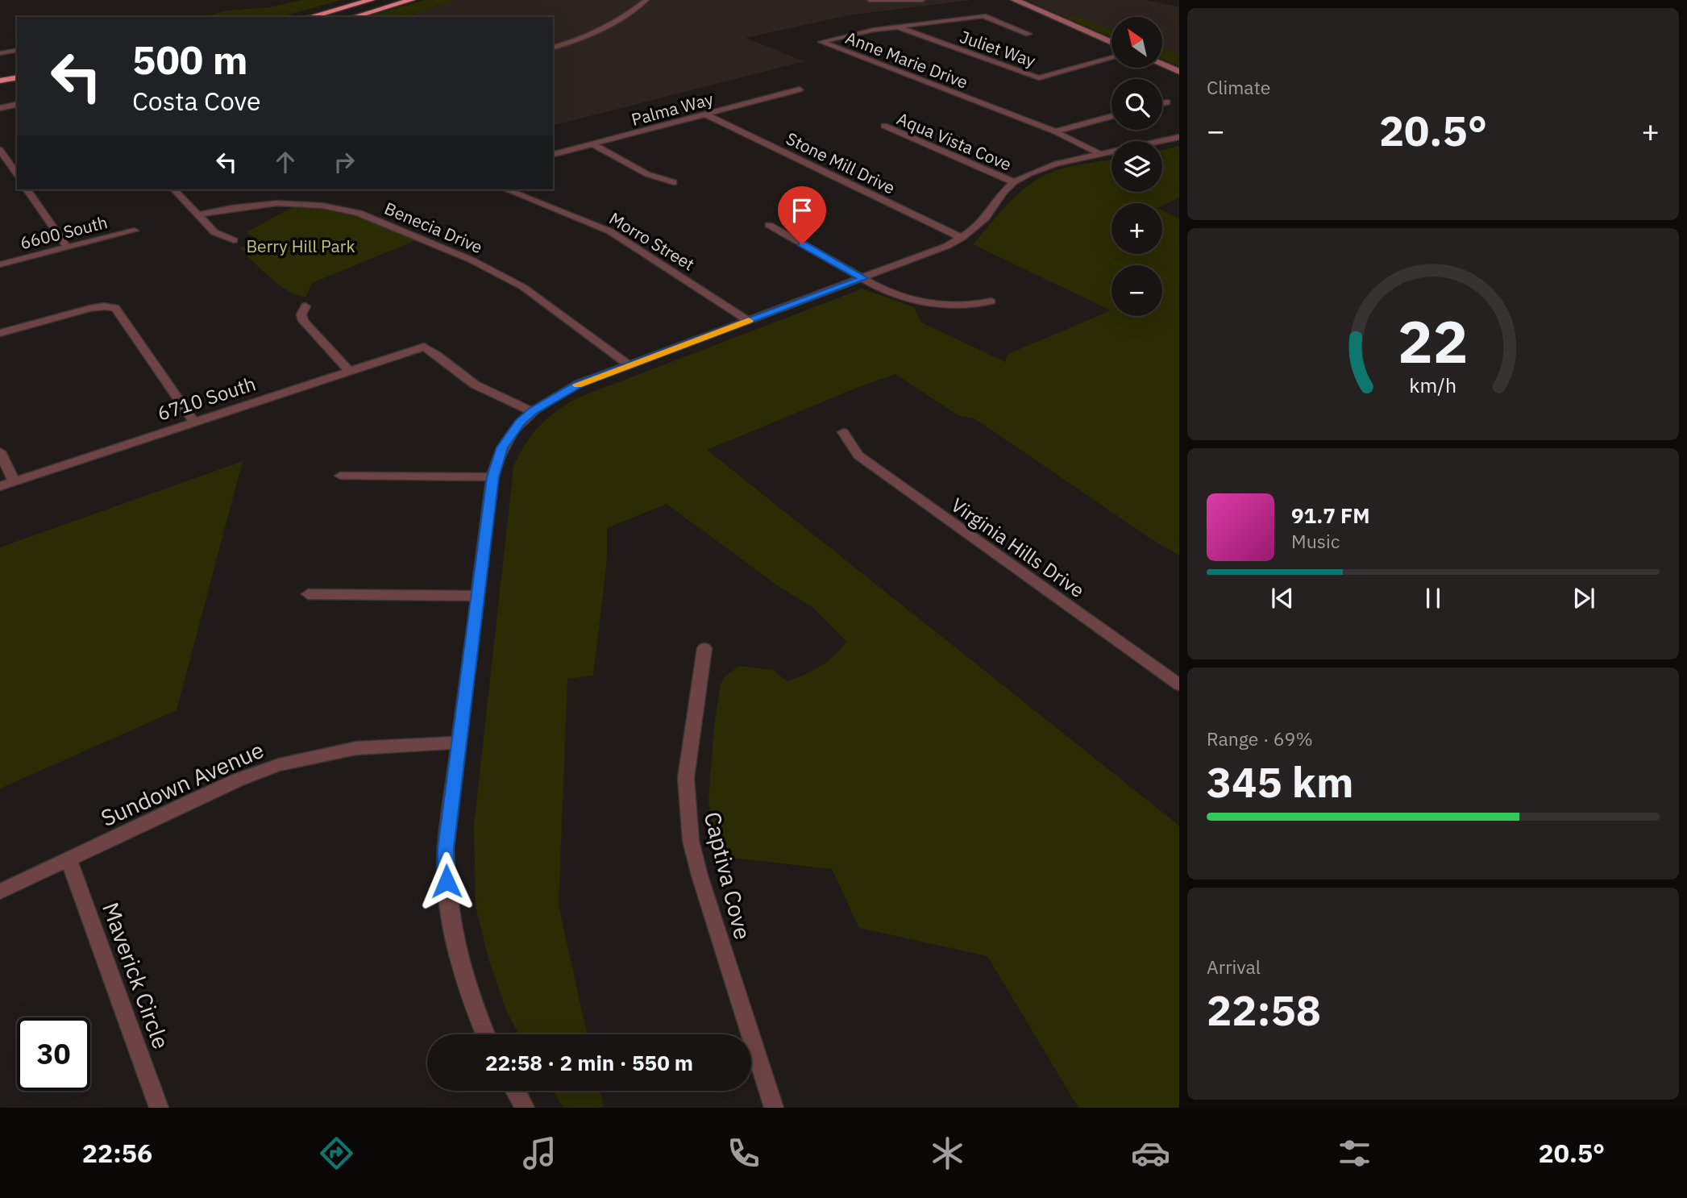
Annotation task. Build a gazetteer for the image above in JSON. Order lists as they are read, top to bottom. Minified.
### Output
{"streets":{"street":["Juliet Way","Anne Marie Drive","Palma Way","Aqua Vista Cove","Stone Mill Drive","Benecia Drive","6600 South","Morro Street","6710 South","Virginia Hills Drive","Sundown Avenue","Captiva Cove","Maverick Circle"]},"crossings":[["Juliet Way","Anne Marie Drive"],["Palma Way","Stone Mill Drive"],["Sundown Avenue","Maverick Circle"]],"parks":["Berry Hill Park"],"north":"top left","page":{"tile":["Climate",["Range · 69%","345 km"],["Arrival","22:58"]],"map_buttons":["+","−"],"turn":["500 m","Costa Cove"],"heat":["−","20.5°","+"],"song":["91.7 FM","Music"],"limit":"30","trip":"22:58 · 2 min · 550 m","tabs":["22:56","20.5°"],"gauge":["22","km/h"]}}
